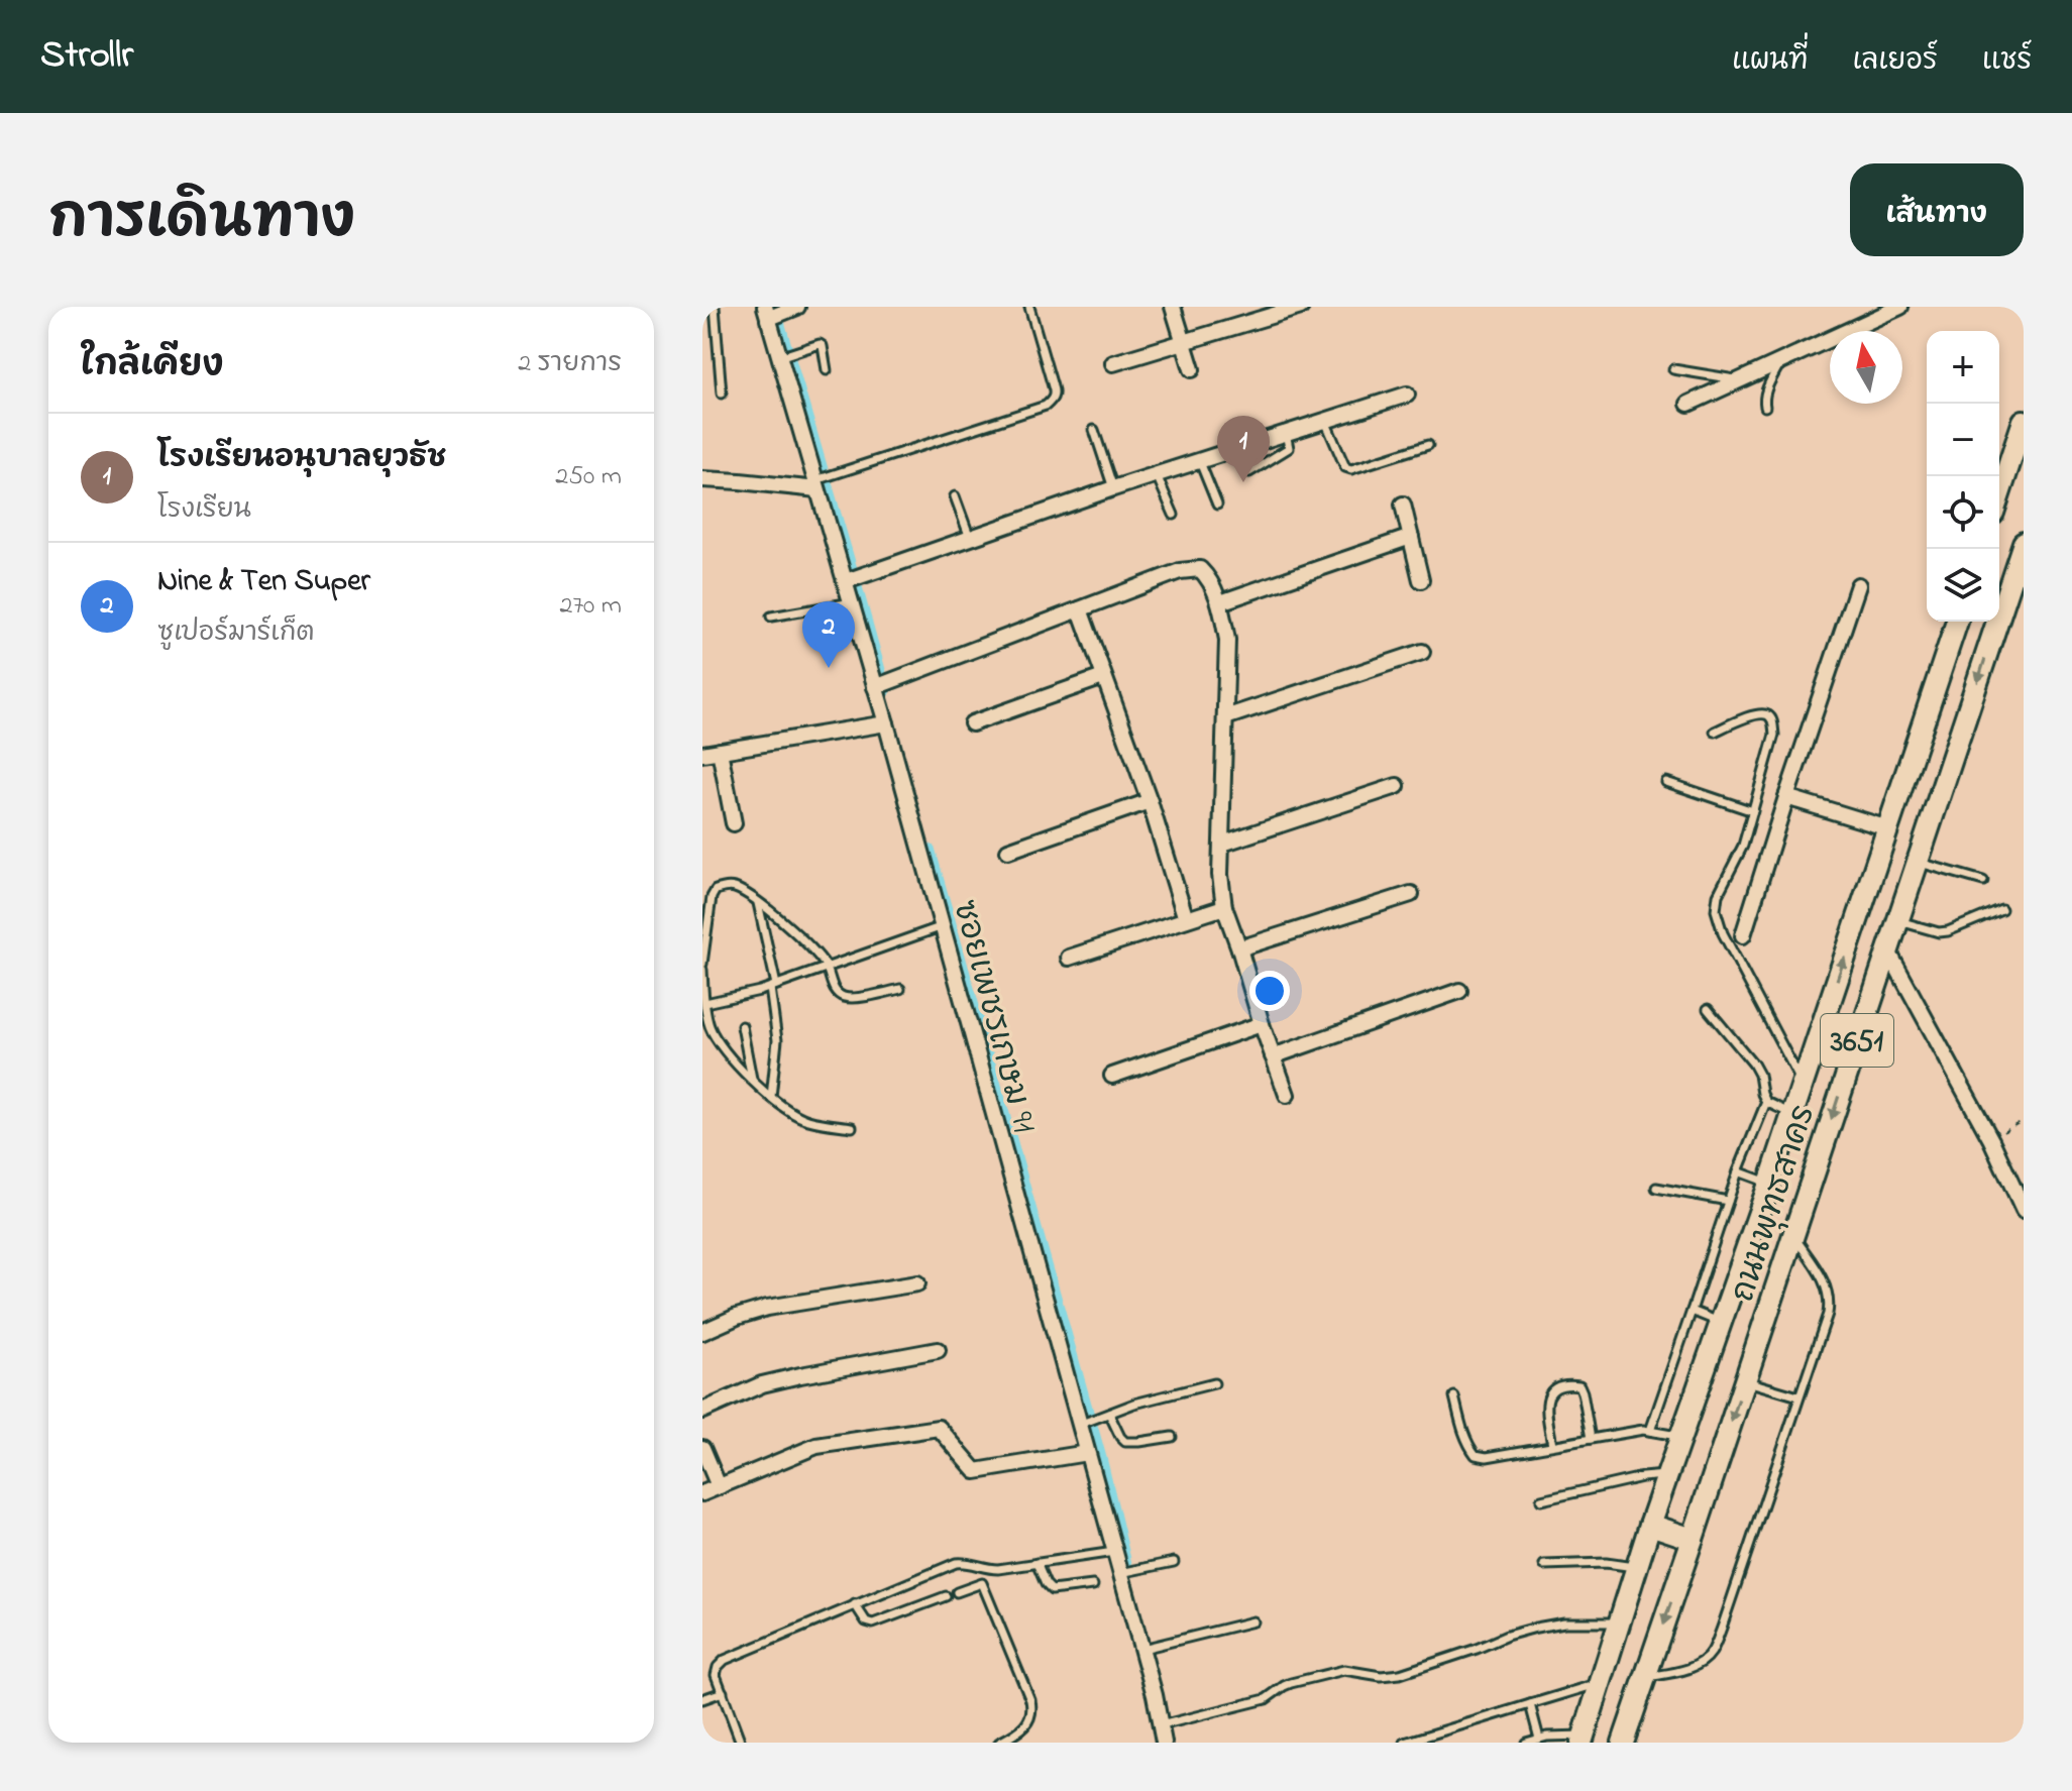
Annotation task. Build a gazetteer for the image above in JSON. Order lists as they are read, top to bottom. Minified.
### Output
{"streets":{"main road":["3651","ถนนพุทธสาคร"],"street":["ซอยเพชรเกษม 91"]},"north":"top","page":{"header":"Strollr","nav":["แผนที่","เลเยอร์","แชร์"],"title":"การเดินทาง","buttons":"เส้นทาง","heading":["ใกล้เคียง","2 รายการ"],"map_buttons":["+","−"],"list":[{"mark":"1","name":"โรงเรียนอนุบาลยุวธัช","note":"โรงเรียน","value":"250 m"},{"mark":"2","name":"Nine & Ten Super","note":"ซูเปอร์มาร์เก็ต","value":"270 m"}],"pins":["1","2"]}}
